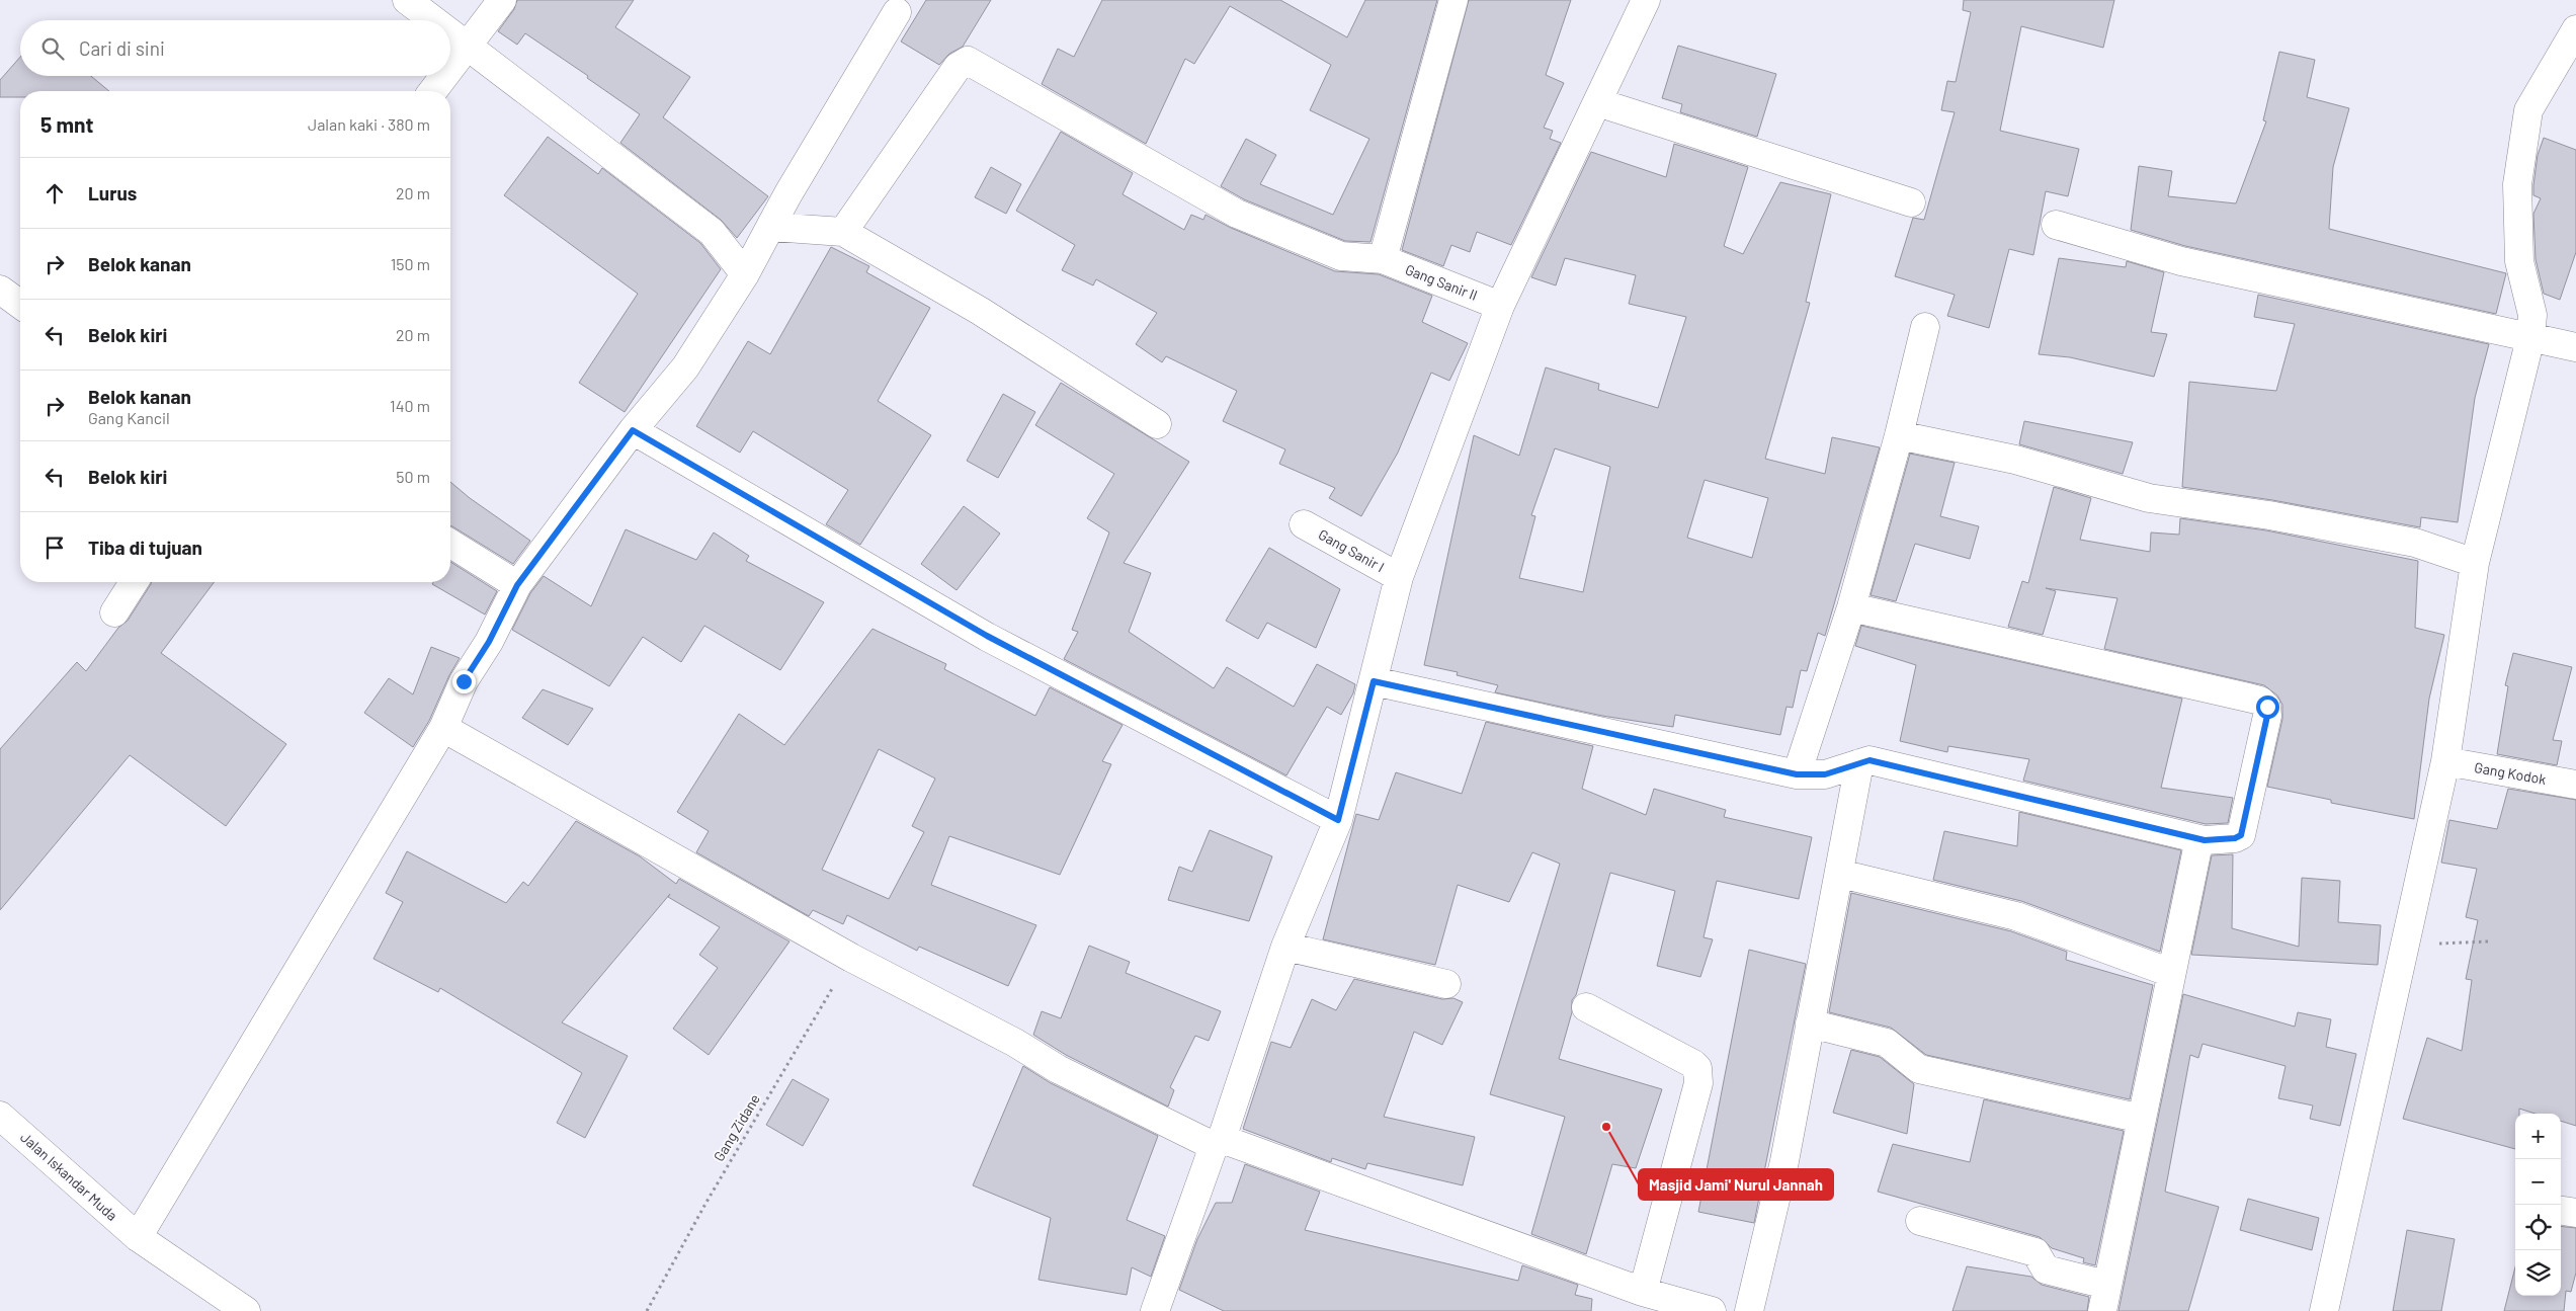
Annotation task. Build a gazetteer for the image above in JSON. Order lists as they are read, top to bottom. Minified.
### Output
{"streets":{"street":["Gang Sanir II","Gang Sanir I","Gang Kodok","Jalan Iskandar Muda"],"path":["Gang Zidane"]},"places":["Masjid Jami' Nurul Jannah"],"page":{"search":"Cari di sini","heading":["5 mnt","Jalan kaki · 380 m"],"list":[["Lurus","20 m"],["Belok kanan","150 m"],["Belok kiri","20 m"],["Belok kanan","Gang Kancil","140 m"],["Belok kiri","50 m"],"Tiba di tujuan"],"map_buttons":["+","−"]}}
